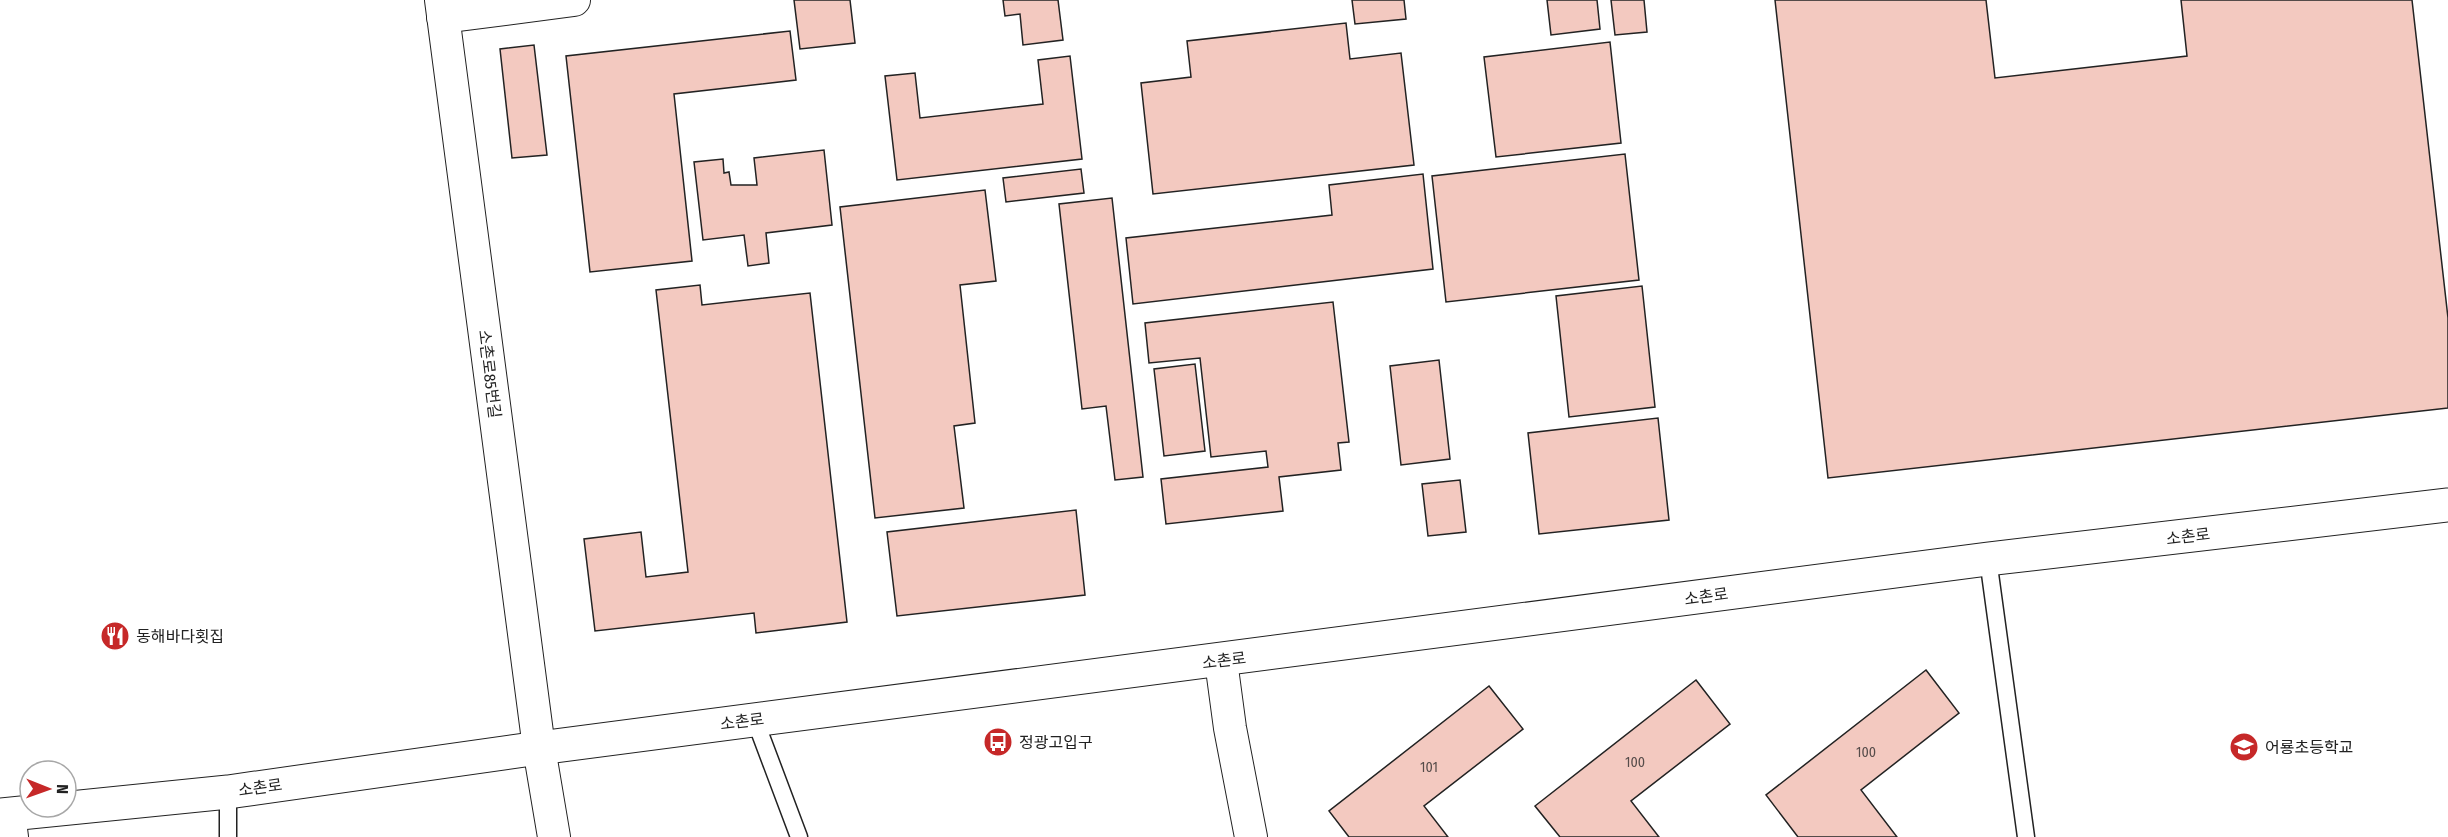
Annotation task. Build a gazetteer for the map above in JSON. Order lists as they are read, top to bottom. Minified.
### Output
{"streets":{"street":["소촌로85번길","소촌로"]},"crossings":[["소촌로85번길","소촌로"]],"places":{"restaurant":["동해바다횟집"],"bus stop":["정광고입구"],"school or university":["어룡초등학교"]},"house_numbers":["100","100","101"],"north":"right"}
